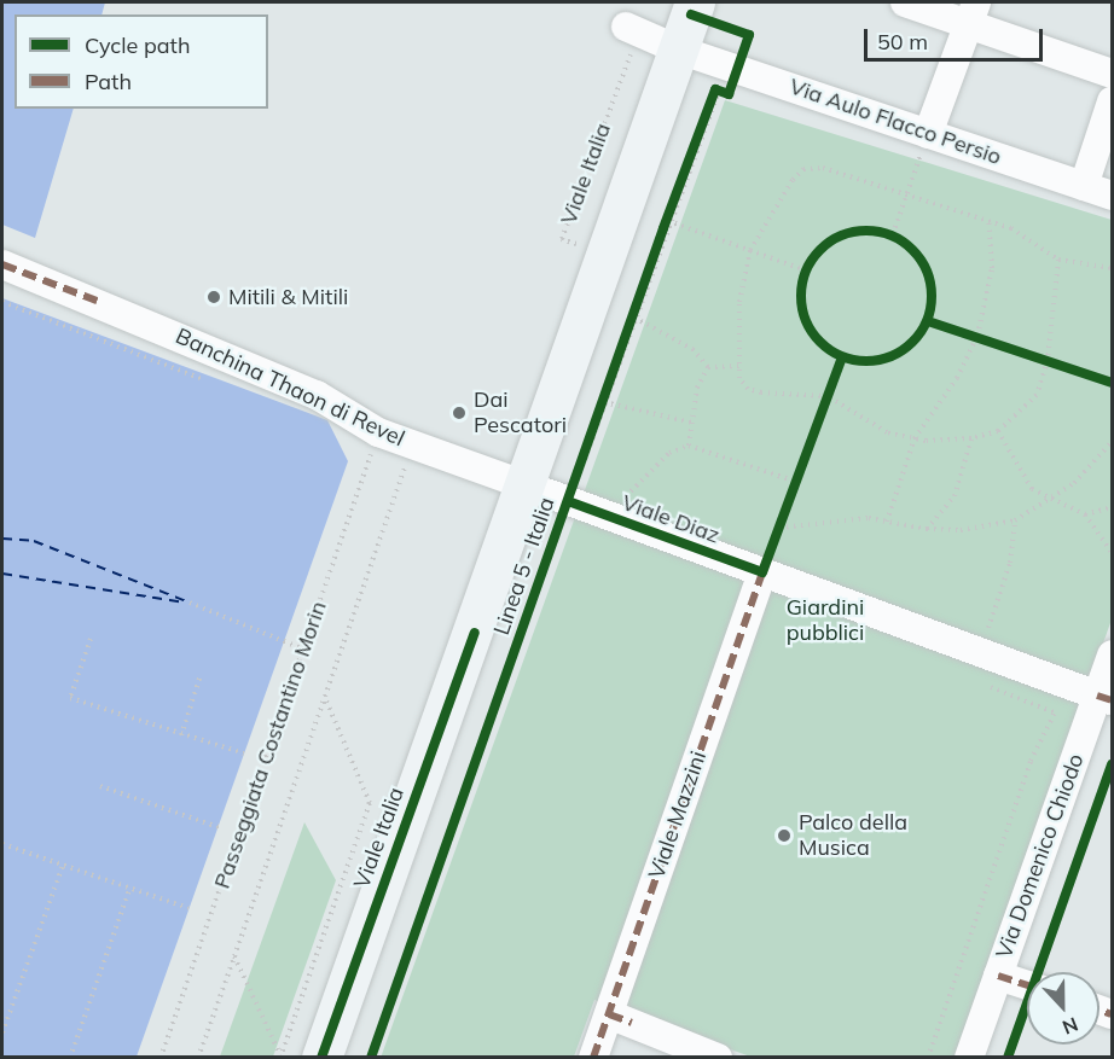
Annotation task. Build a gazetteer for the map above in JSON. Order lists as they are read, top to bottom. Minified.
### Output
{"streets":{"main road":["Viale Italia"],"street":["Via Aulo Flacco Persio","Banchina Thaon di Revel","Viale Diaz","Viale Mazzini","Via Domenico Chiodo"],"path":["Passeggiata Costantino Morin"],"cycle path":["Linea 5 - Italia"]},"crossings":[["Via Aulo Flacco Persio","Viale Italia"],["Viale Italia","Banchina Thaon di Revel"],["Viale Italia","Viale Diaz"],["Viale Italia","Linea 5 - Italia"],["Banchina Thaon di Revel","Viale Diaz"],["Banchina Thaon di Revel","Linea 5 - Italia"],["Banchina Thaon di Revel","Passeggiata Costantino Morin"],["Viale Diaz","Linea 5 - Italia"],["Viale Diaz","Viale Mazzini"],["Viale Diaz","Via Domenico Chiodo"]],"parks":["Giardini pubblici"],"places":["Mitili & Mitili","Dai Pescatori","Palco della Musica"],"legend":["Cycle path","Path"],"scale_bar":"50 m","north":"bottom"}
